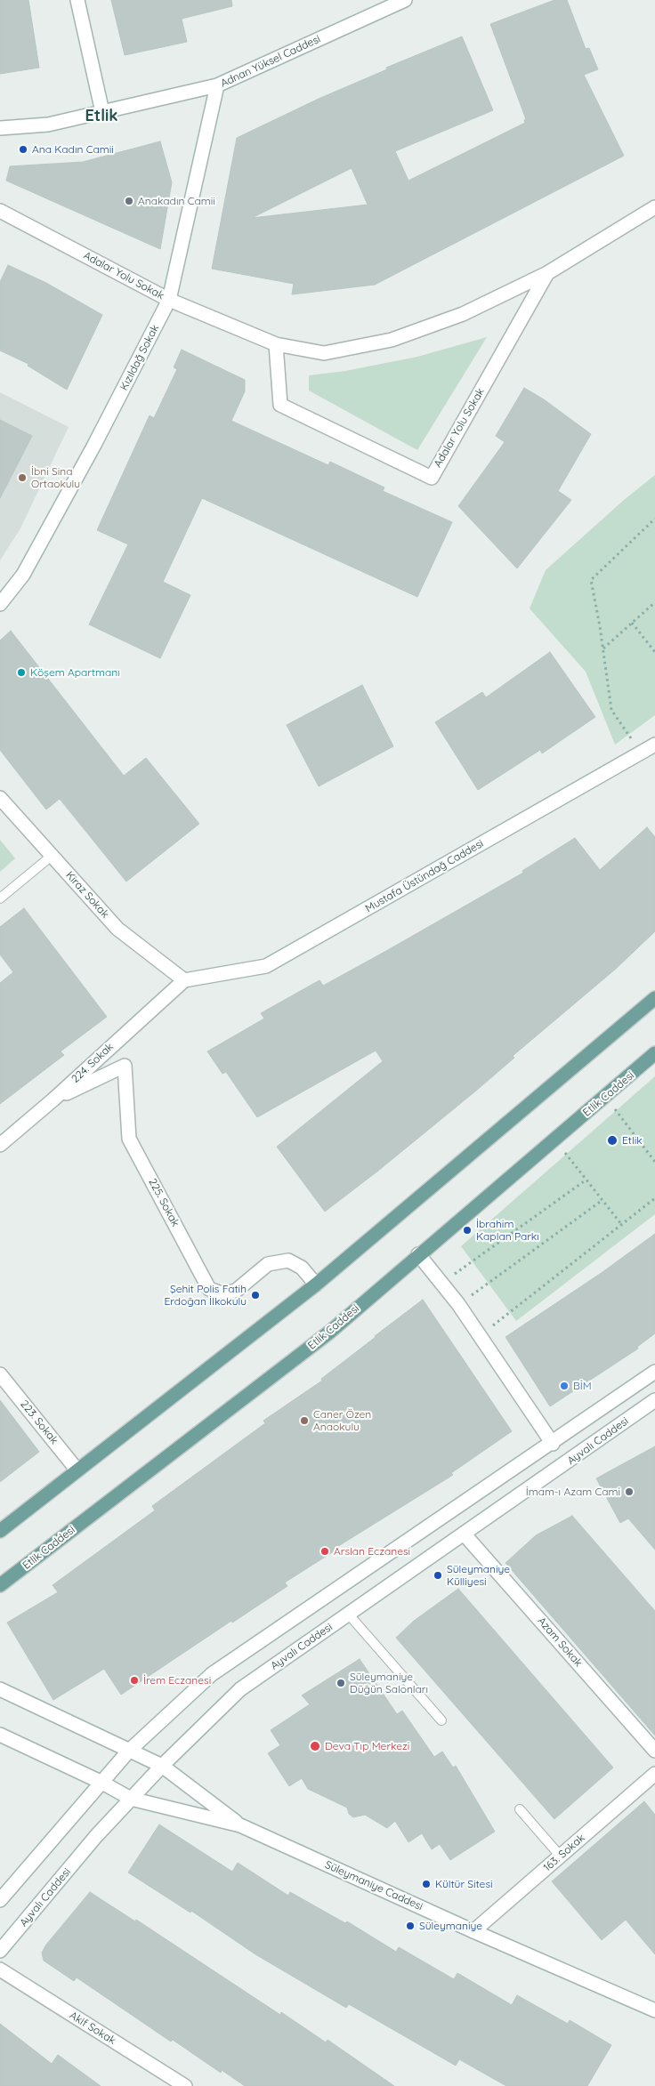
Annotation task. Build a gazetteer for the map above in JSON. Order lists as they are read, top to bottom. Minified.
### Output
{"streets":{"main road":["Etlik Caddesi"],"street":["Adnan Yüksel Caddesi","Adalar Yolu Sokak","Kızıldağ Sokak","Mustafa Üstündağ Caddesi","Kiraz Sokak","224. Sokak","225. Sokak","223. Sokak","Ayvalı Caddesi","Azam Sokak","163. Sokak","Süleymaniye Caddesi","Akif Sokak"]},"crossings":[["Adnan Yüksel Caddesi","Kızıldağ Sokak"],["Adalar Yolu Sokak","Kızıldağ Sokak"],["Mustafa Üstündağ Caddesi","Kiraz Sokak"],["Mustafa Üstündağ Caddesi","224. Sokak"],["Kiraz Sokak","224. Sokak"],["224. Sokak","225. Sokak"],["Ayvalı Caddesi","Azam Sokak"],["Ayvalı Caddesi","Süleymaniye Caddesi"],["163. Sokak","Süleymaniye Caddesi"]],"districts":["Etlik"],"places":["Ana Kadın Camii","Anakadın Camii","İbni Sina Ortaokulu","Köşem Apartmanı","Etlik","İbrahim Kaplan Parkı","Şehit Polis Fatih Erdoğan İlkokulu","BİM","Caner Özen Anaokulu","İmam-ı Azam Cami","Arslan Eczanesi","Süleymaniye Külliyesi","İrem Eczanesi","Süleymaniye Düğün Salonları","Deva Tıp Merkezi","Kültür Sitesi","Süleymaniye"]}
